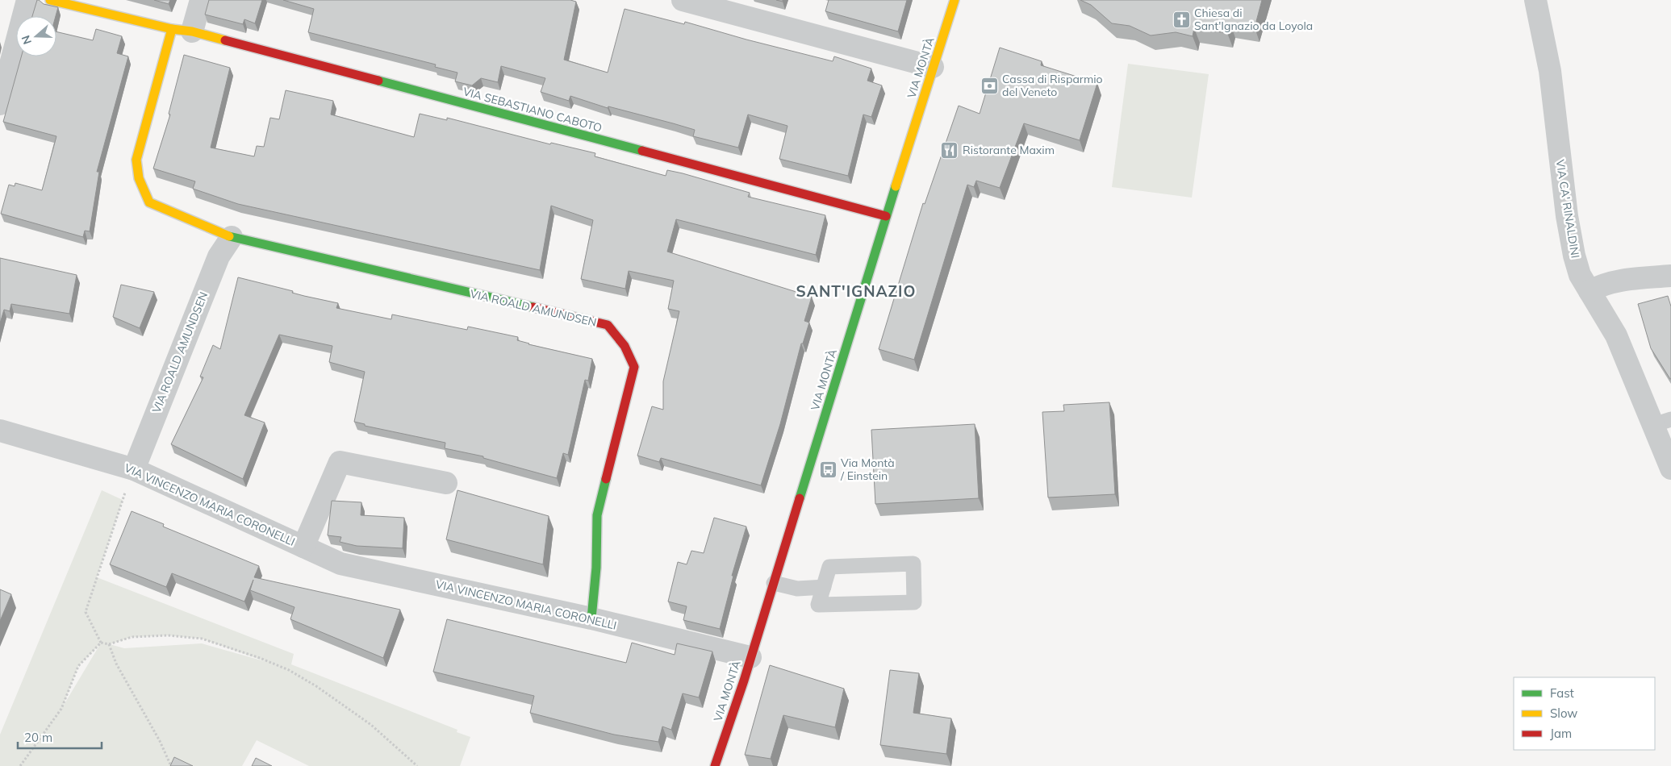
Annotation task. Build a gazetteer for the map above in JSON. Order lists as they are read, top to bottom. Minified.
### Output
{"streets":{"street":["VIA MONTÀ","VIA SEBASTIANO CABOTO","VIA CA' RINALDINI","VIA ROALD AMUNDSEN","VIA VINCENZO MARIA CORONELLI"]},"crossings":[["VIA MONTÀ","VIA SEBASTIANO CABOTO"],["VIA MONTÀ","VIA VINCENZO MARIA CORONELLI"],["VIA SEBASTIANO CABOTO","VIA ROALD AMUNDSEN"],["VIA ROALD AMUNDSEN","VIA VINCENZO MARIA CORONELLI"]],"districts":["SANT'IGNAZIO"],"places":{"church":["Chiesa di Sant'Ignazio da Loyola"],"bank":["Cassa di Risparmio del Veneto"],"restaurant":["Ristorante Maxim"],"bus stop":["Via Montà / Einstein"]},"legend":["Fast","Slow","Jam"],"scale_bar":"20 m","north":"left"}
